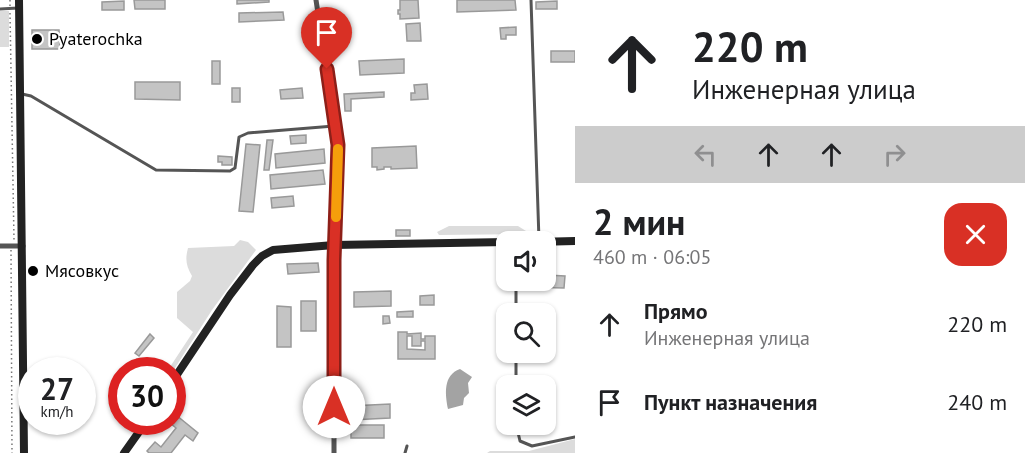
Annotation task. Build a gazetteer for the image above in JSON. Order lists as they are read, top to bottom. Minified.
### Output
{"places":["Pyaterochka","Мясовкус"],"page":{"turn":["220 m","Инженерная улица"],"heading":["2 мин","460 m · 06:05"],"list":[{"name":"Прямо","note":"Инженерная улица","value":"220 m"},{"name":"Пункт назначения","value":"240 m"}],"speed":"27 km/h","limit":"30"}}
